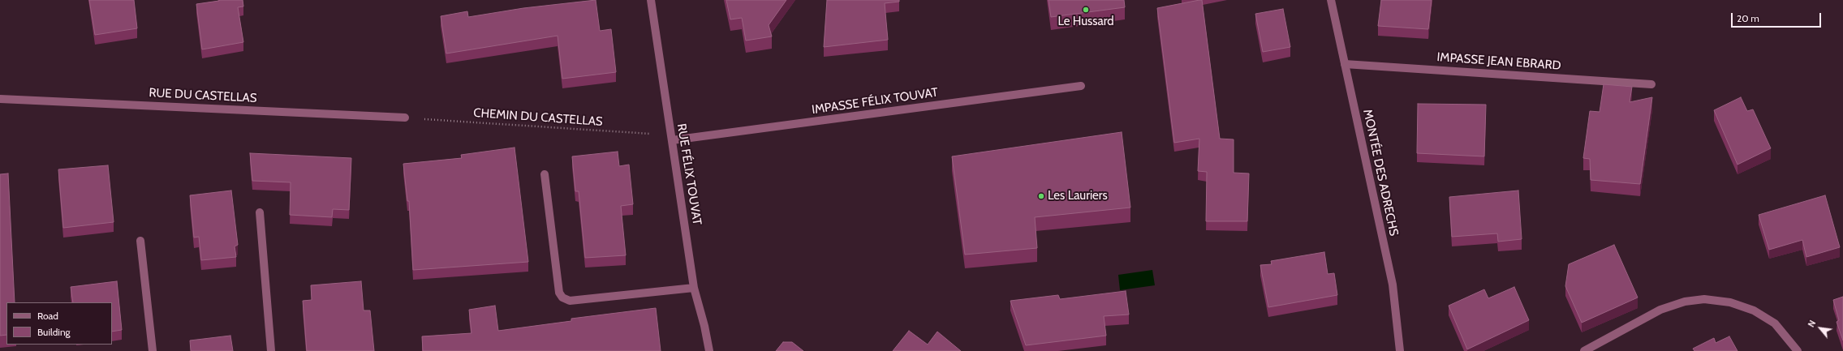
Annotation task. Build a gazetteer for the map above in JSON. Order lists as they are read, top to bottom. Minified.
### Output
{"streets":{"street":["IMPASSE JEAN EBRARD","RUE DU CASTELLAS","IMPASSE FÉLIX TOUVAT","MONTÉE DES ADRECHS","RUE FÉLIX TOUVAT"],"path":["CHEMIN DU CASTELLAS"]},"crossings":[["IMPASSE JEAN EBRARD","MONTÉE DES ADRECHS"],["RUE DU CASTELLAS","CHEMIN DU CASTELLAS"],["IMPASSE FÉLIX TOUVAT","CHEMIN DU CASTELLAS"],["IMPASSE FÉLIX TOUVAT","RUE FÉLIX TOUVAT"],["CHEMIN DU CASTELLAS","RUE FÉLIX TOUVAT"]],"places":["Le Hussard","Les Lauriers"],"legend":["Road","Building"],"scale_bar":"20 m","north":"top left"}
